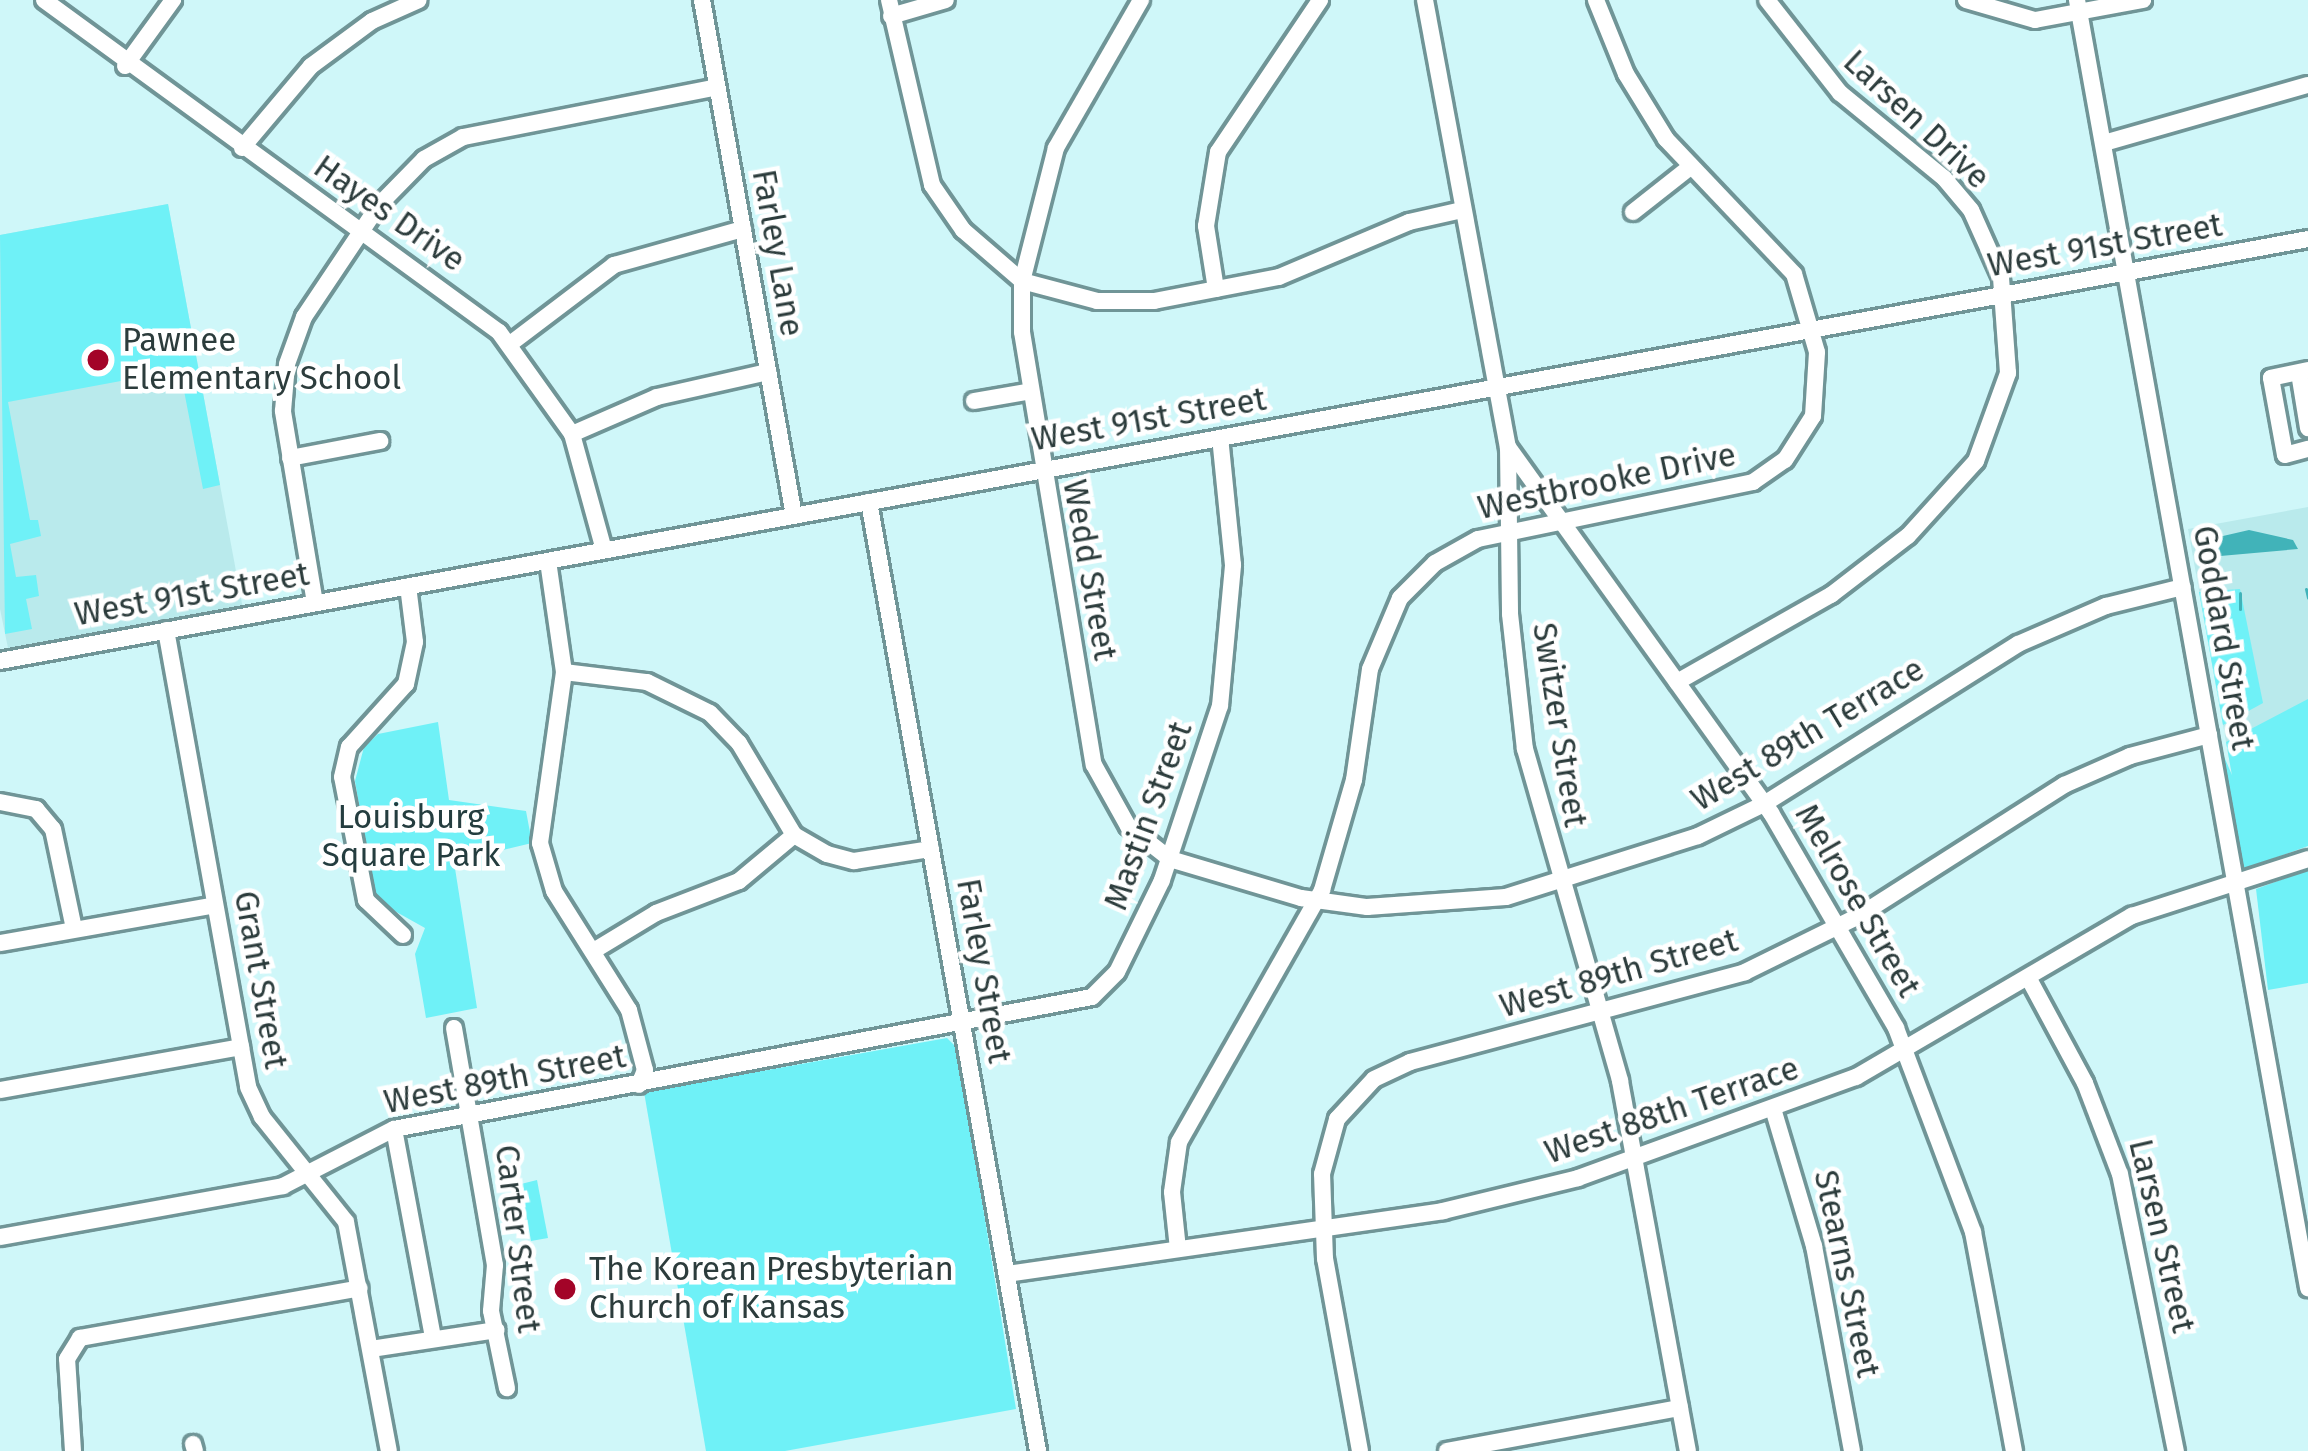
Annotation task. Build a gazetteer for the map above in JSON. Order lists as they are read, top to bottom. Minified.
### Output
{"streets":{"street":["Larsen Drive","Hayes Drive","West 91st Street","Farley Lane","Westbrooke Drive","Wedd Street","Goddard Street","Switzer Street","West 89th Terrace","Mastin Street","Melrose Street","Farley Street","West 89th Street","Grant Street","West 88th Terrace","Larsen Street","Carter Street","Stearns Street"]},"crossings":[["Larsen Drive","West 91st Street"],["Larsen Drive","Melrose Street"],["Hayes Drive","West 91st Street"],["West 91st Street","Farley Lane"],["West 91st Street","Westbrooke Drive"],["West 91st Street","Wedd Street"],["West 91st Street","Goddard Street"],["West 91st Street","Switzer Street"],["West 91st Street","Mastin Street"],["West 91st Street","Farley Street"],["West 91st Street","Grant Street"],["Westbrooke Drive","Switzer Street"],["Westbrooke Drive","West 89th Terrace"],["Westbrooke Drive","Melrose Street"],["Westbrooke Drive","West 88th Terrace"],["Wedd Street","West 89th Terrace"],["Wedd Street","Mastin Street"],["Goddard Street","West 89th Terrace"],["Goddard Street","West 89th Street"],["Goddard Street","West 88th Terrace"],["Switzer Street","West 89th Terrace"],["Switzer Street","Melrose Street"],["Switzer Street","West 89th Street"],["Switzer Street","West 88th Terrace"],["West 89th Terrace","Mastin Street"],["West 89th Terrace","Melrose Street"],["Mastin Street","Farley Street"],["Mastin Street","West 89th Street"],["Melrose Street","West 89th Street"],["Melrose Street","West 88th Terrace"],["Farley Street","West 89th Street"],["Farley Street","West 88th Terrace"],["West 89th Street","Grant Street"],["West 89th Street","West 88th Terrace"],["West 89th Street","Carter Street"],["West 88th Terrace","Larsen Street"],["West 88th Terrace","Stearns Street"]],"parks":["Louisburg Square Park"],"places":["Pawnee Elementary School","The Korean Presbyterian Church of Kansas"]}
